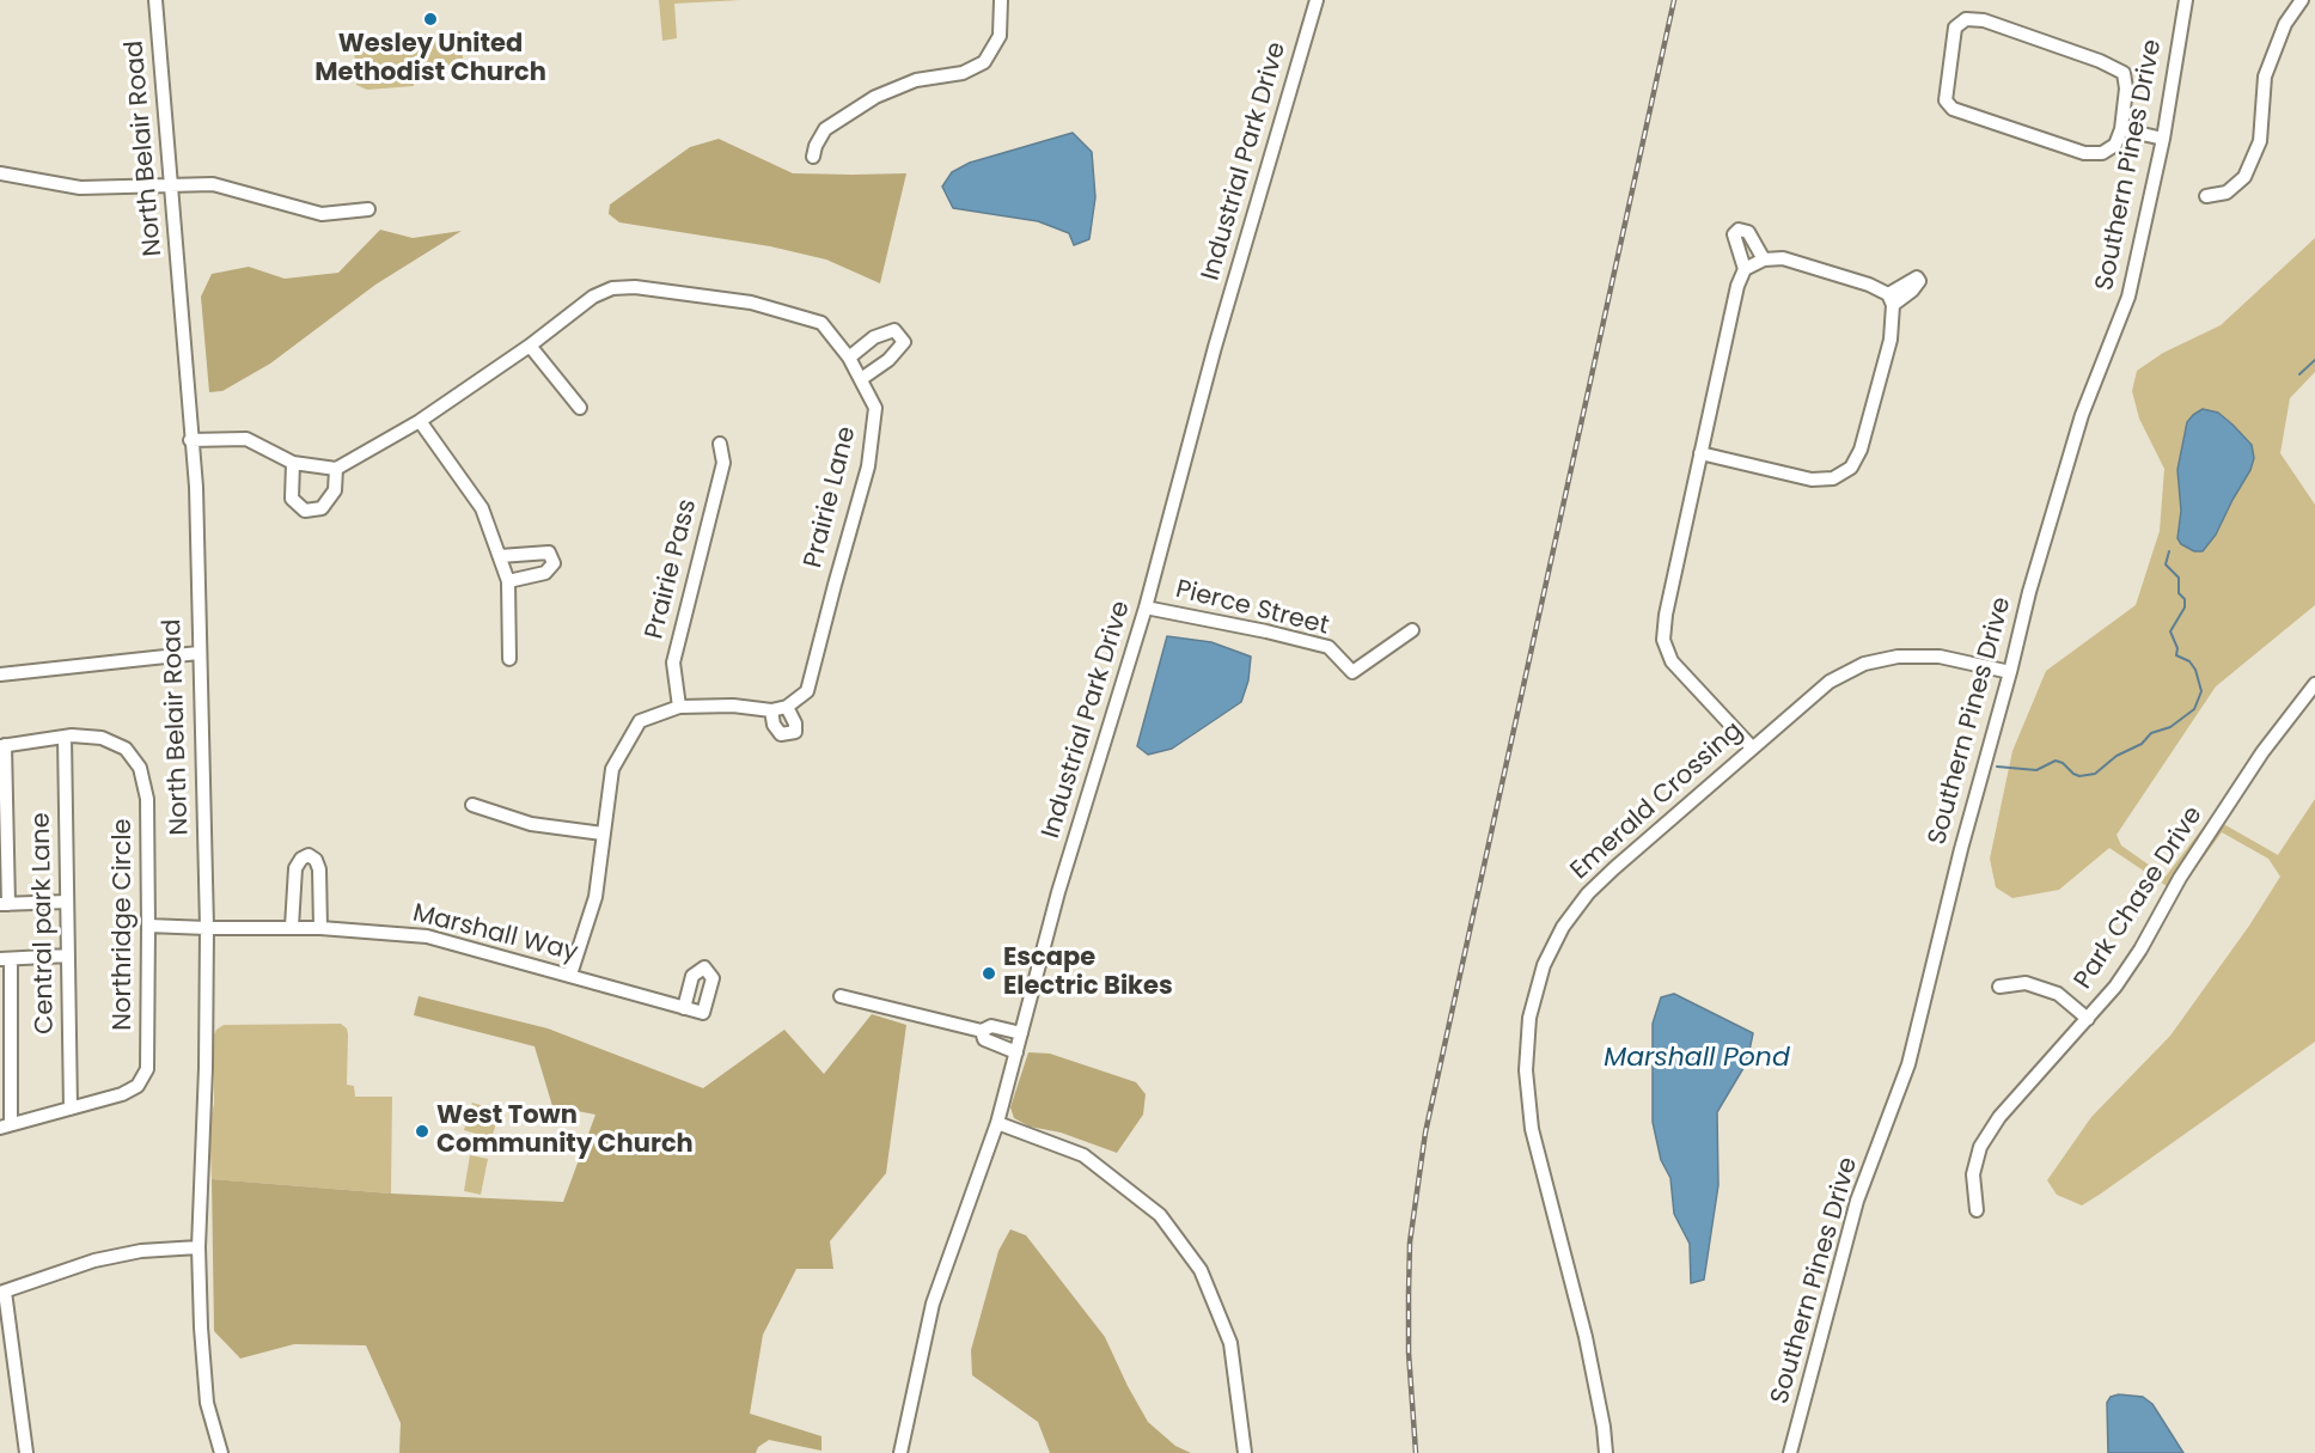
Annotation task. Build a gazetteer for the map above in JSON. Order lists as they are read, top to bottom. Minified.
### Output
{"streets":{"street":["North Belair Road","Industrial Park Drive","Southern Pines Drive","Prairie Lane","Prairie Pass","Pierce Street","Emerald Crossing","Park Chase Drive","Central park Lane","Northridge Circle","Marshall Way"]},"crossings":[["North Belair Road","Marshall Way"],["Industrial Park Drive","Pierce Street"],["Southern Pines Drive","Emerald Crossing"],["Central park Lane","Northridge Circle"],["Northridge Circle","Marshall Way"]],"water":["Marshall Pond"],"places":["Wesley United Methodist Church","Escape Electric Bikes","West Town Community Church"]}
